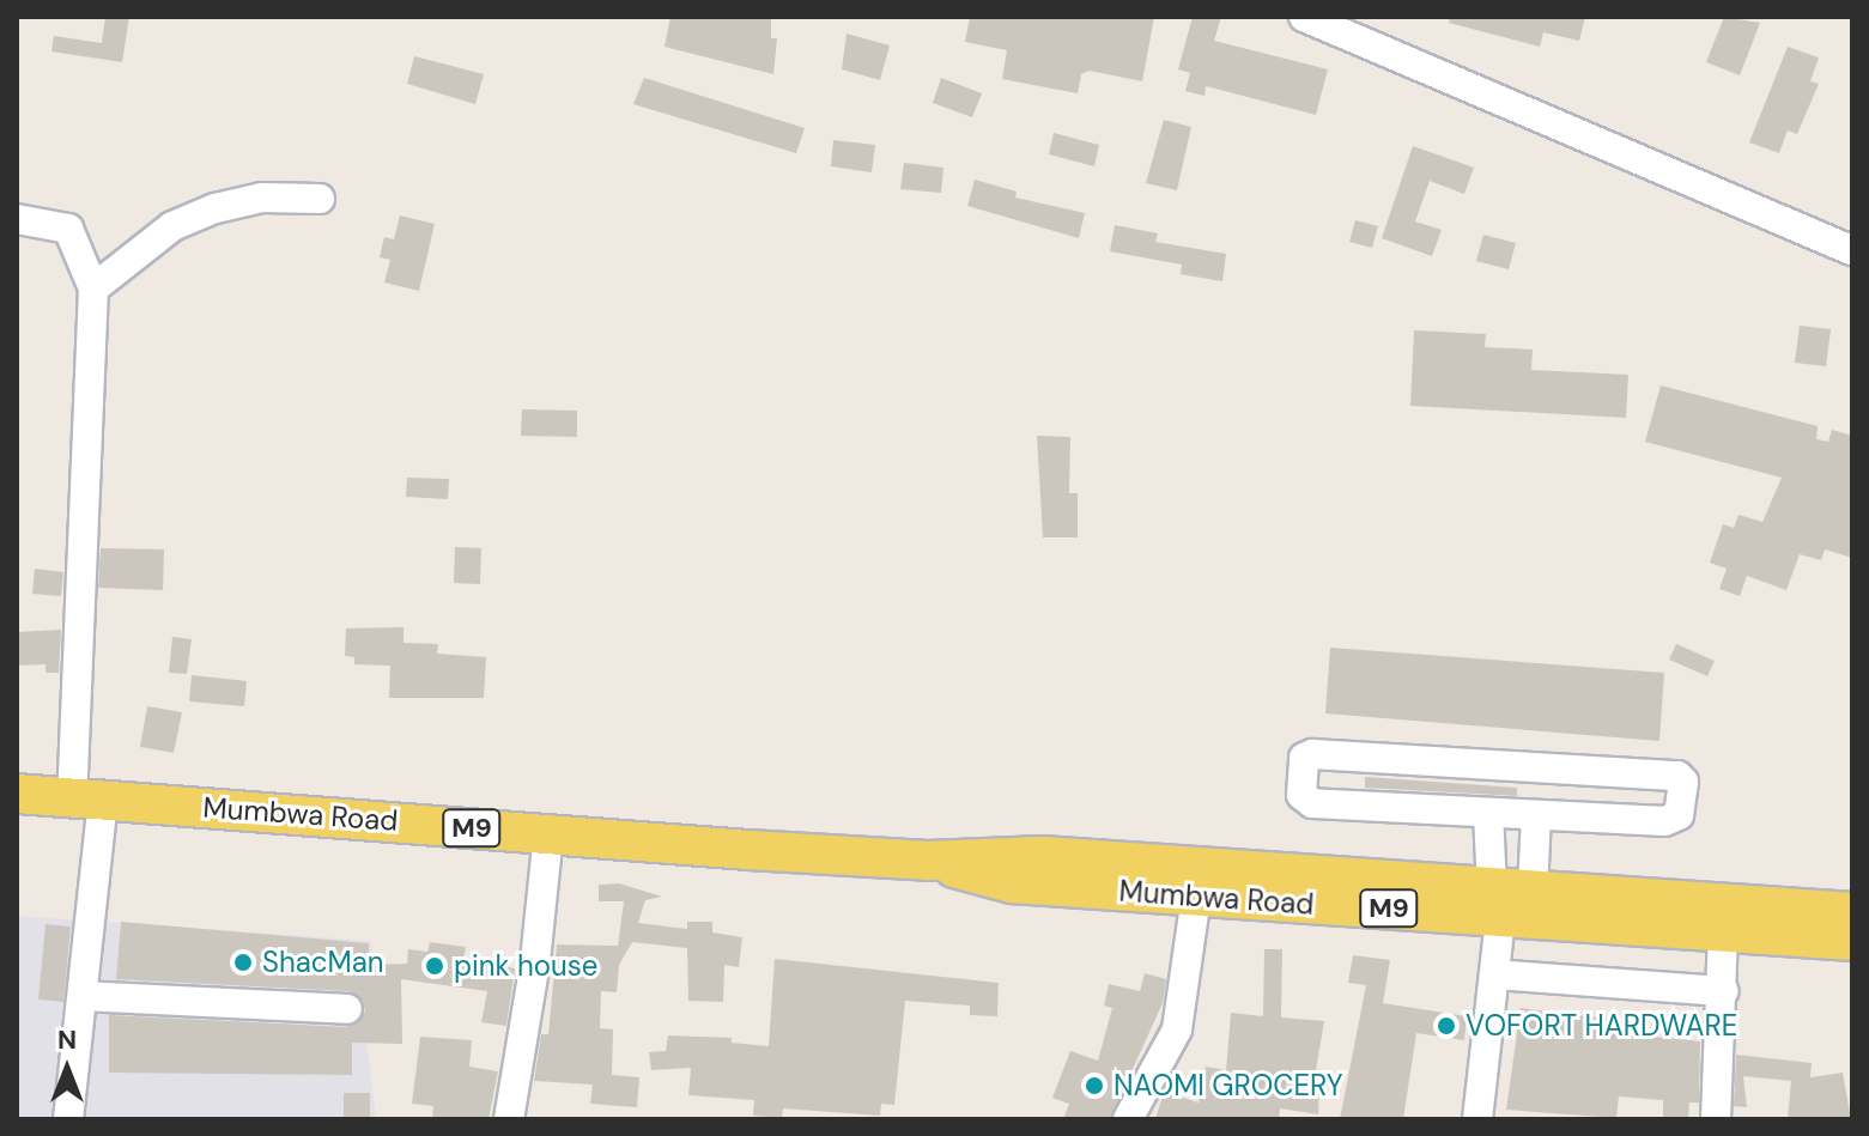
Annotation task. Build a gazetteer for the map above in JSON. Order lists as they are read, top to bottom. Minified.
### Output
{"streets":{"main road":["Mumbwa Road","M9"]},"places":["ShacMan","pink house","VOFORT HARDWARE","NAOMI GROCERY"],"north":"top"}
